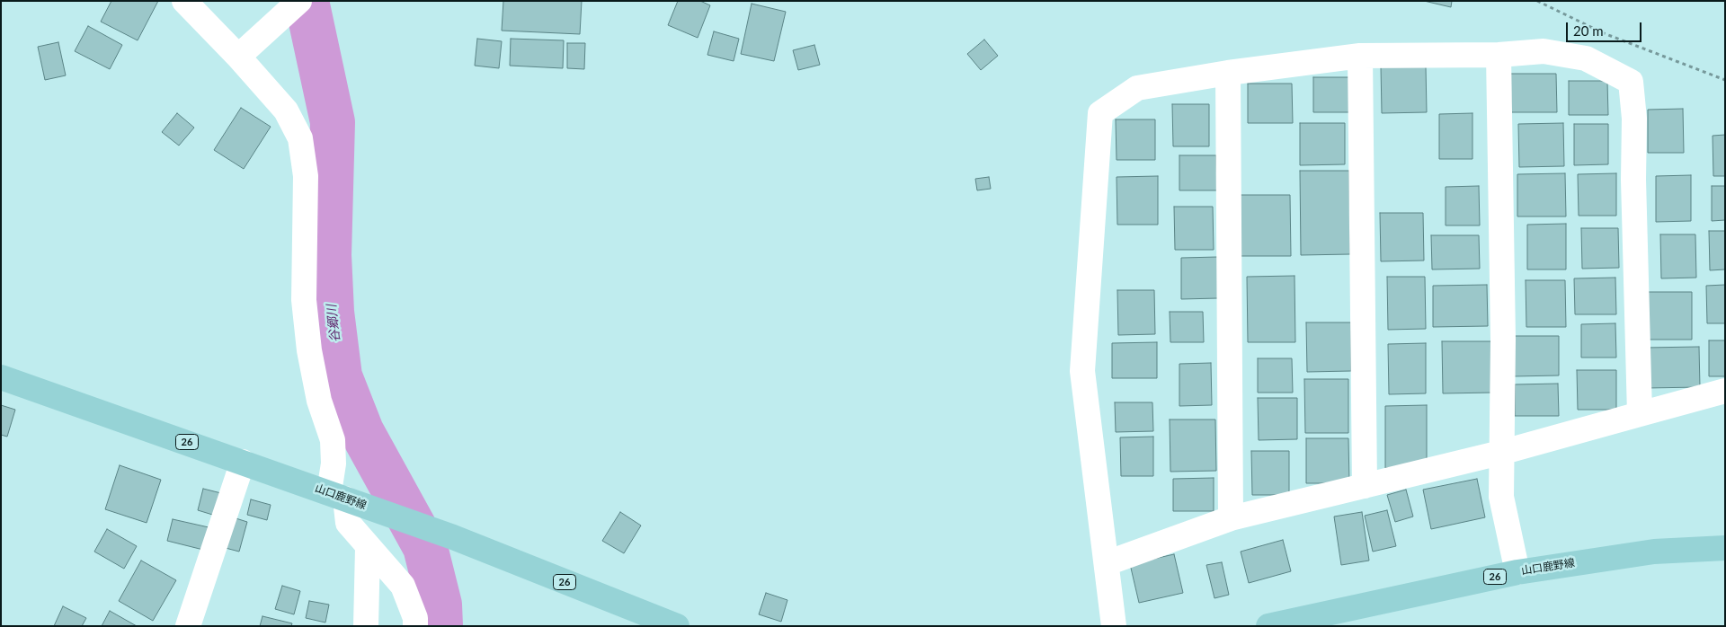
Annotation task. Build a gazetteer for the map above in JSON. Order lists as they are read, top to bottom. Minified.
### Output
{"streets":{"main road":["26","山口鹿野線"]},"water":["谷郷川"],"scale_bar":"20 m"}
